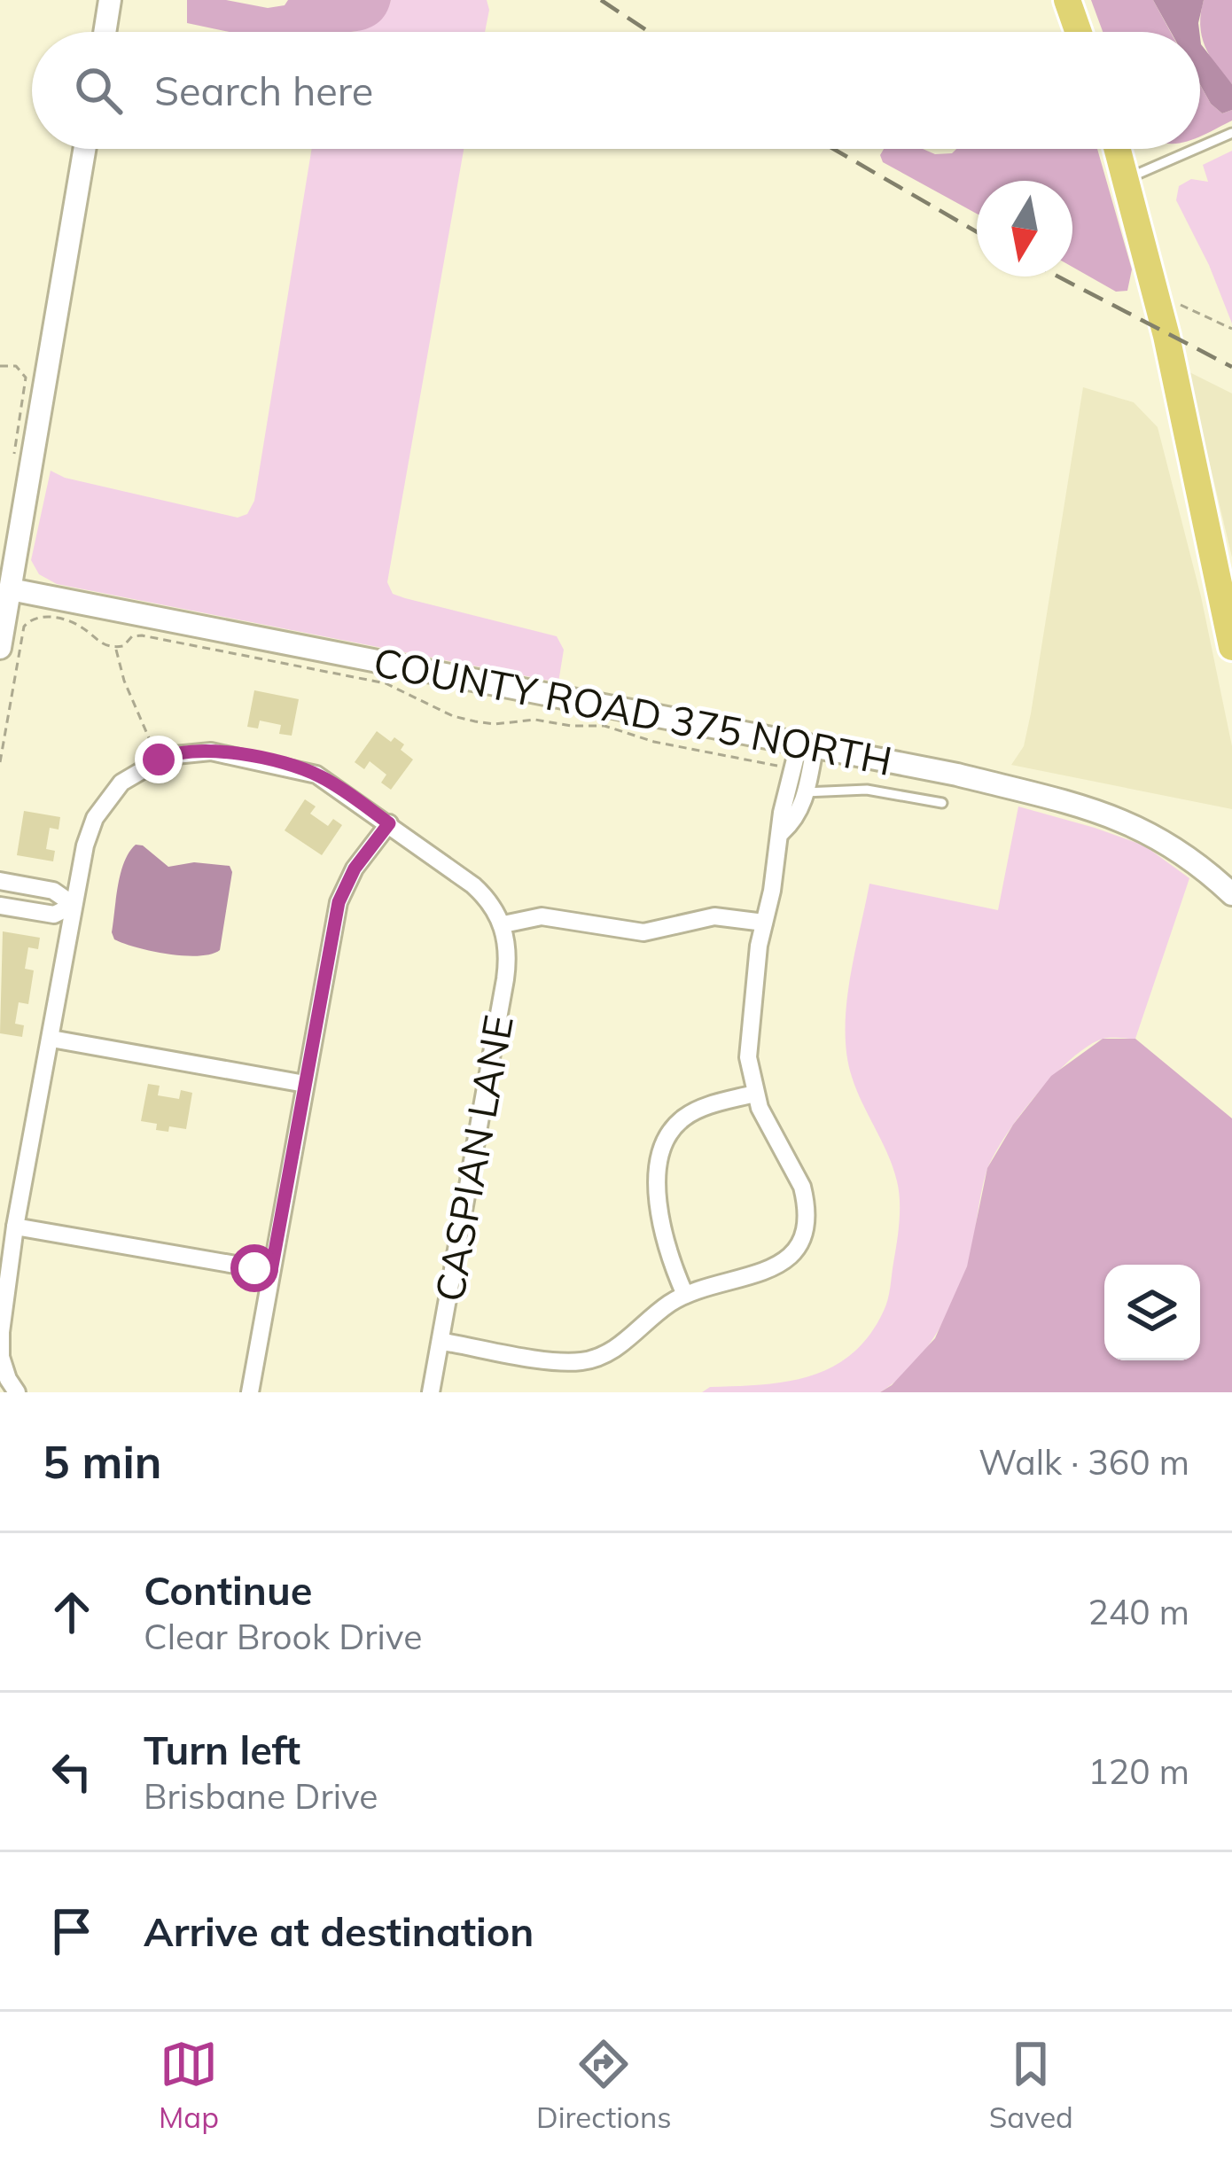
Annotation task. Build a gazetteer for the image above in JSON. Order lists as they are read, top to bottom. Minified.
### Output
{"streets":{"street":["COUNTY ROAD 375 NORTH","CASPIAN LANE"]},"north":"bottom","page":{"search":"Search here","heading":["5 min","Walk · 360 m"],"list":[["Continue","Clear Brook Drive","240 m"],["Turn left","Brisbane Drive","120 m"],"Arrive at destination"],"nav":["Map","Directions","Saved"]}}
